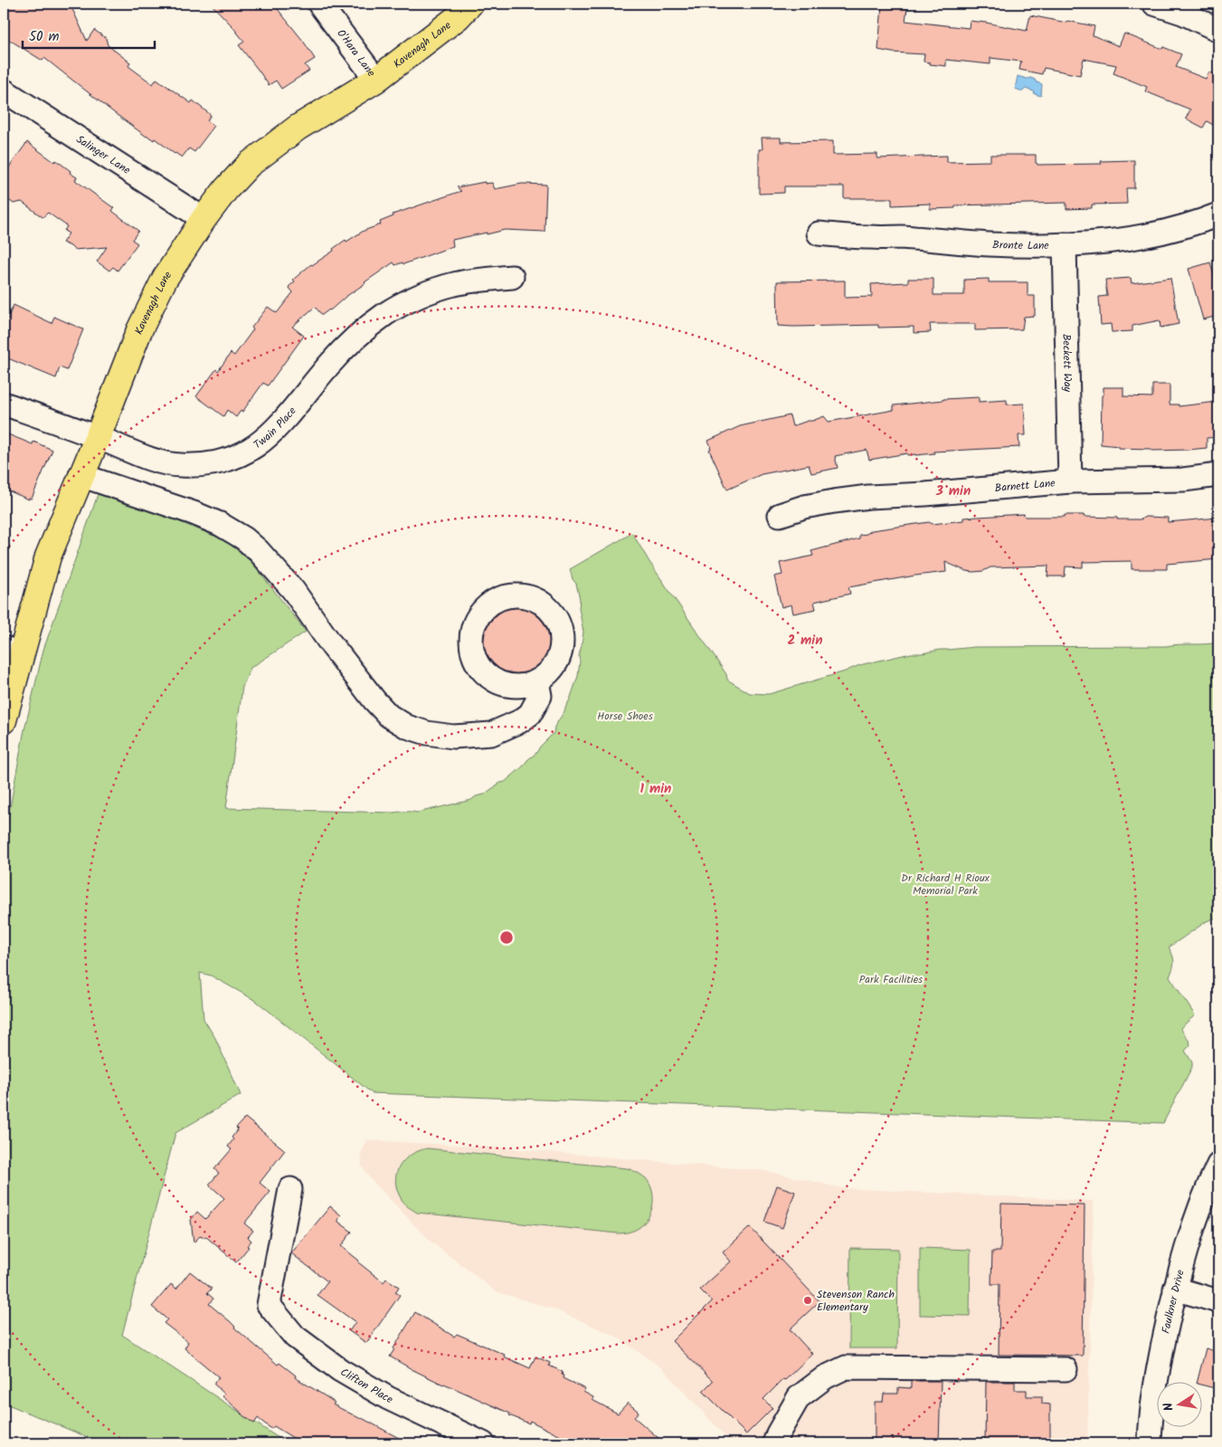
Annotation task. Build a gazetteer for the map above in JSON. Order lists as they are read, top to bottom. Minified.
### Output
{"streets":{"main road":["Kavenagh Lane"],"street":["O'Hara Lane","Salinger Lane","Bronte Lane","Beckett Way","Twain Place","Barnett Lane","Faulkner Drive","Clifton Place"]},"crossings":[["Kavenagh Lane","O'Hara Lane"],["Kavenagh Lane","Salinger Lane"],["Kavenagh Lane","Twain Place"],["Bronte Lane","Beckett Way"],["Beckett Way","Barnett Lane"]],"parks":["Horse Shoes","Dr Richard H Rioux Memorial Park","Park Facilities"],"places":["Stevenson Ranch Elementary"],"scale_bar":"50 m","north":"left","rings":["3 min","2 min","1 min"]}
